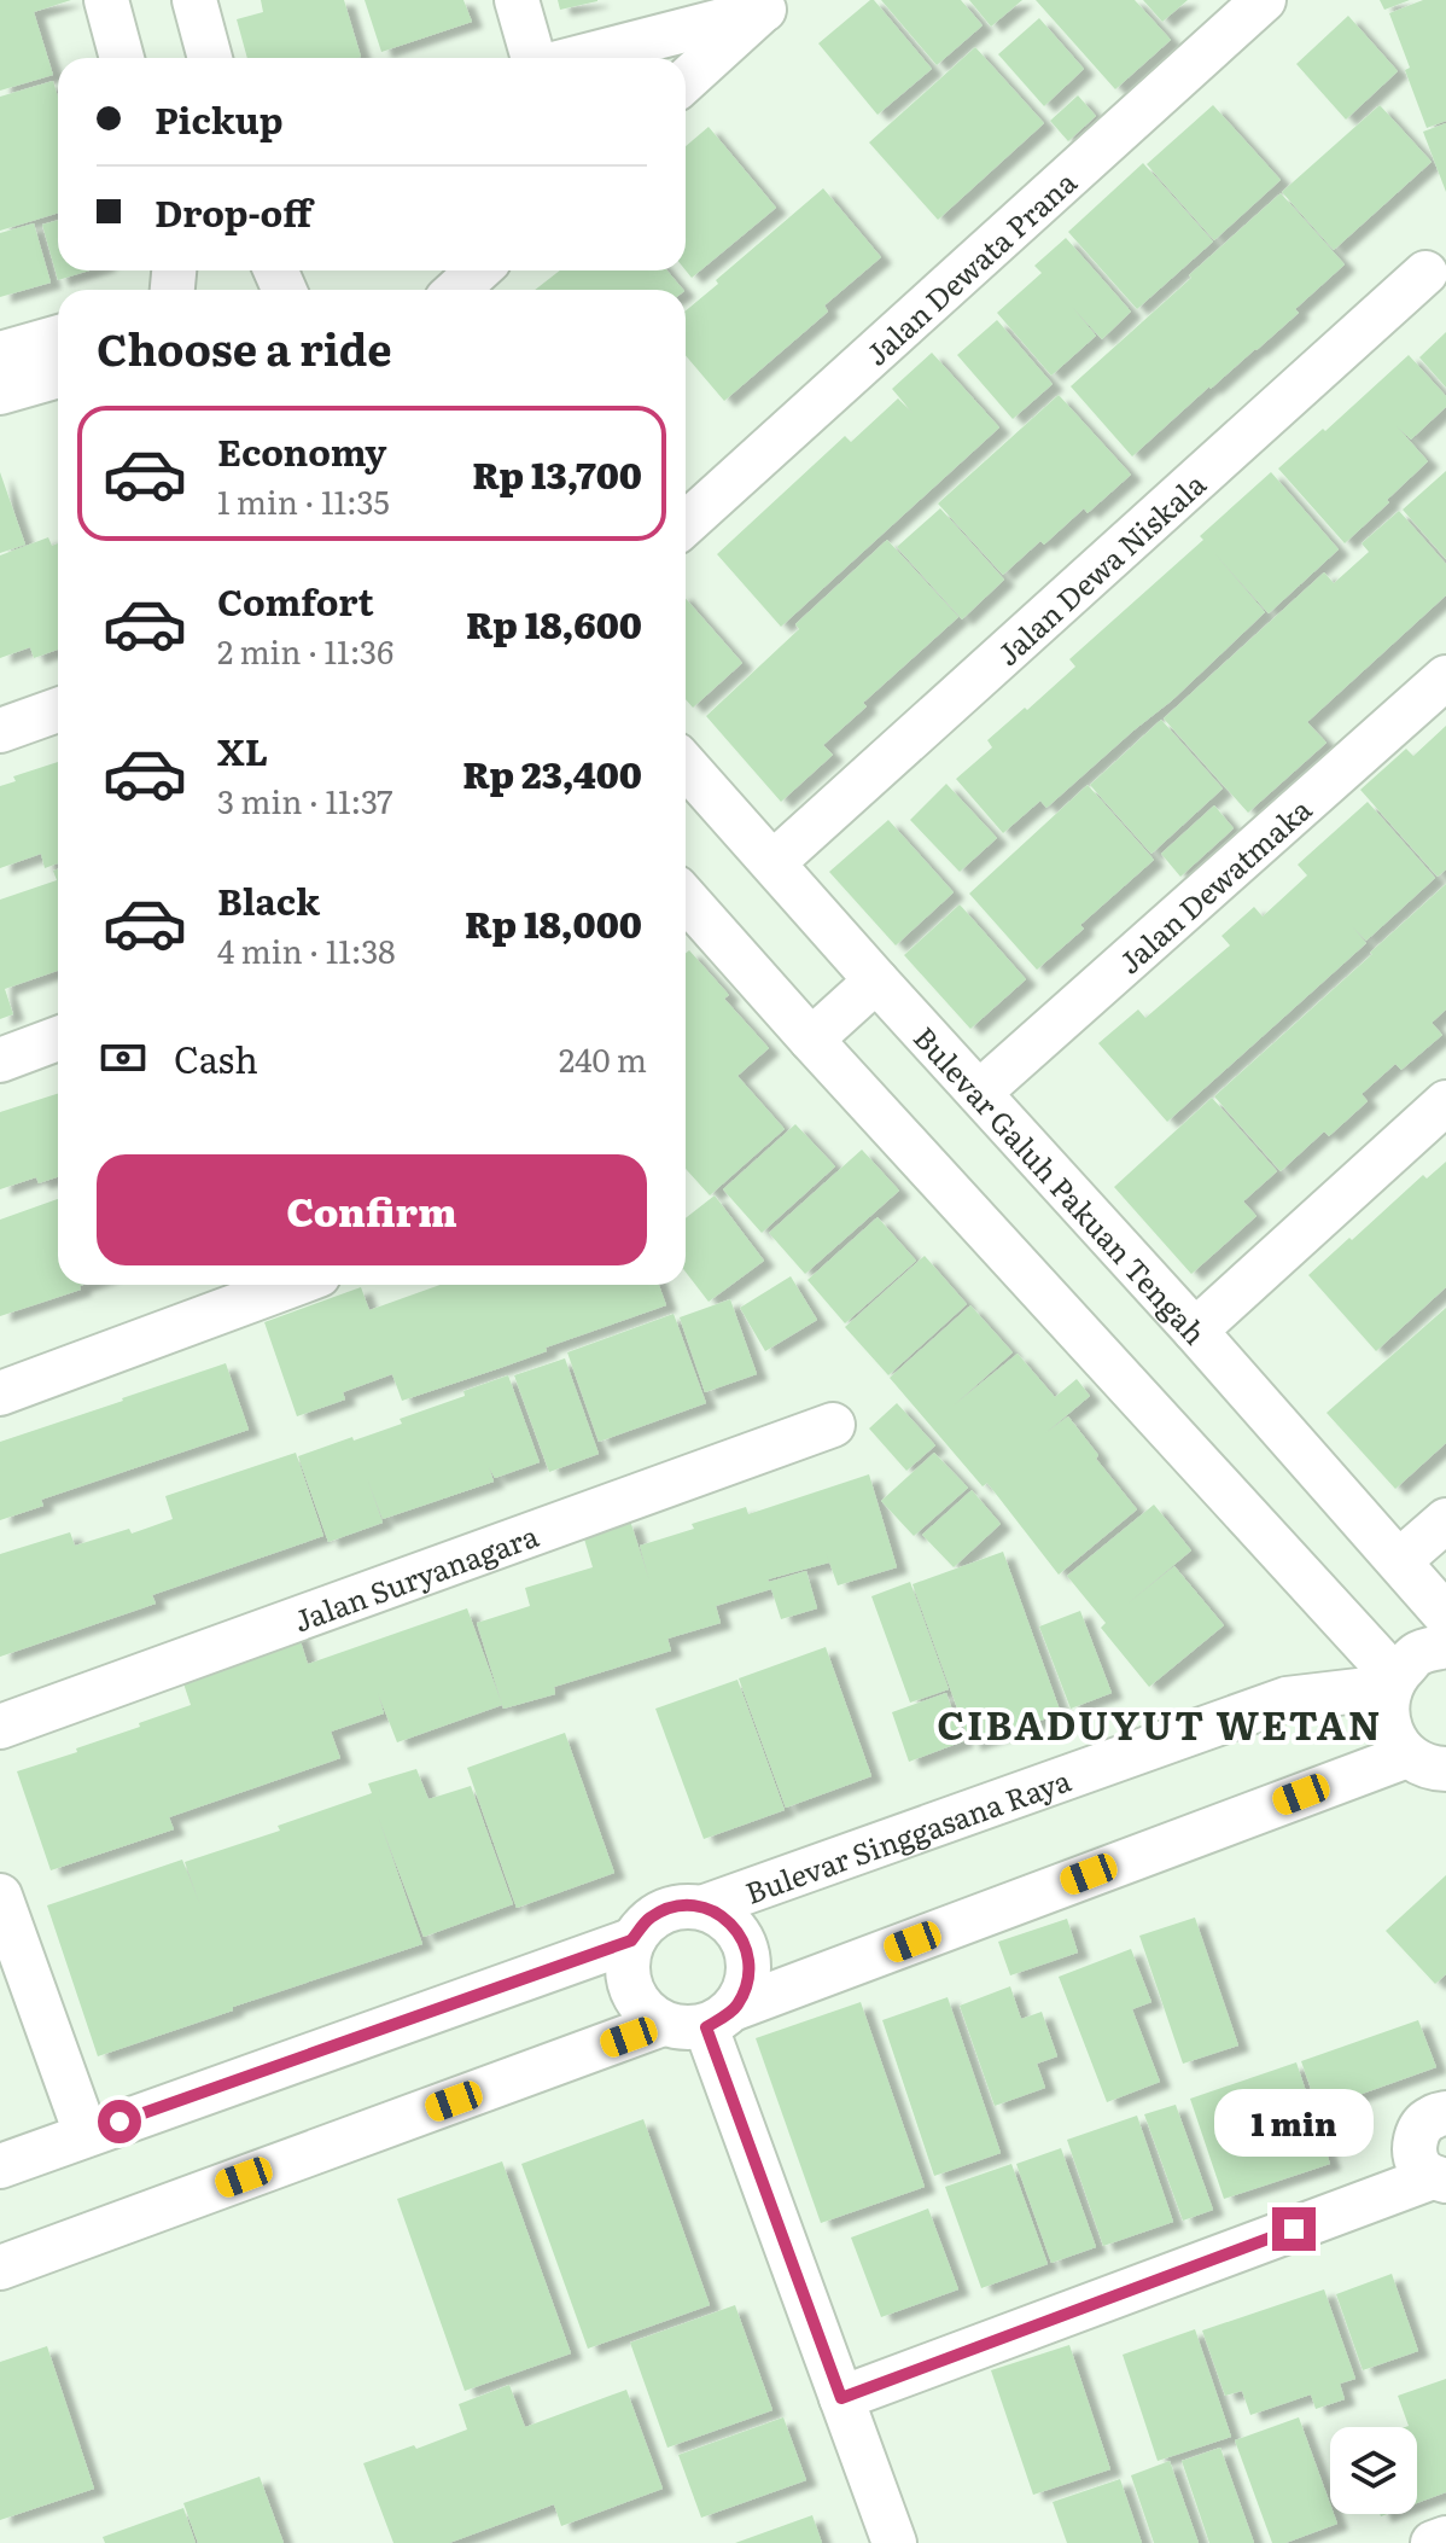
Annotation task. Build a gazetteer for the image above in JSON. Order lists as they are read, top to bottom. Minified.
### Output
{"streets":{"street":["Jalan Dewata Prana","Jalan Dewa Niskala","Jalan Dewatmaka","Bulevar Galuh Pakuan Tengah","Jalan Suryanagara","Bulevar Singgasana Raya"]},"crossings":[["Jalan Dewa Niskala","Bulevar Galuh Pakuan Tengah"],["Jalan Dewatmaka","Bulevar Galuh Pakuan Tengah"]],"districts":["CIBADUYUT WETAN"],"page":{"banner":["Pickup","Drop-off"],"heading":"Choose a ride","list":[{"name":"Economy","note":"1 min · 11:35","value":"Rp 13,700"},{"name":"Comfort","note":"2 min · 11:36","value":"Rp 18,600"},{"name":"XL","note":"3 min · 11:37","value":"Rp 23,400"},{"name":"Black","note":"4 min · 11:38","value":"Rp 18,000"}],"pay":["Cash","240 m"],"buttons":"Confirm","bubble":"1 min"}}
